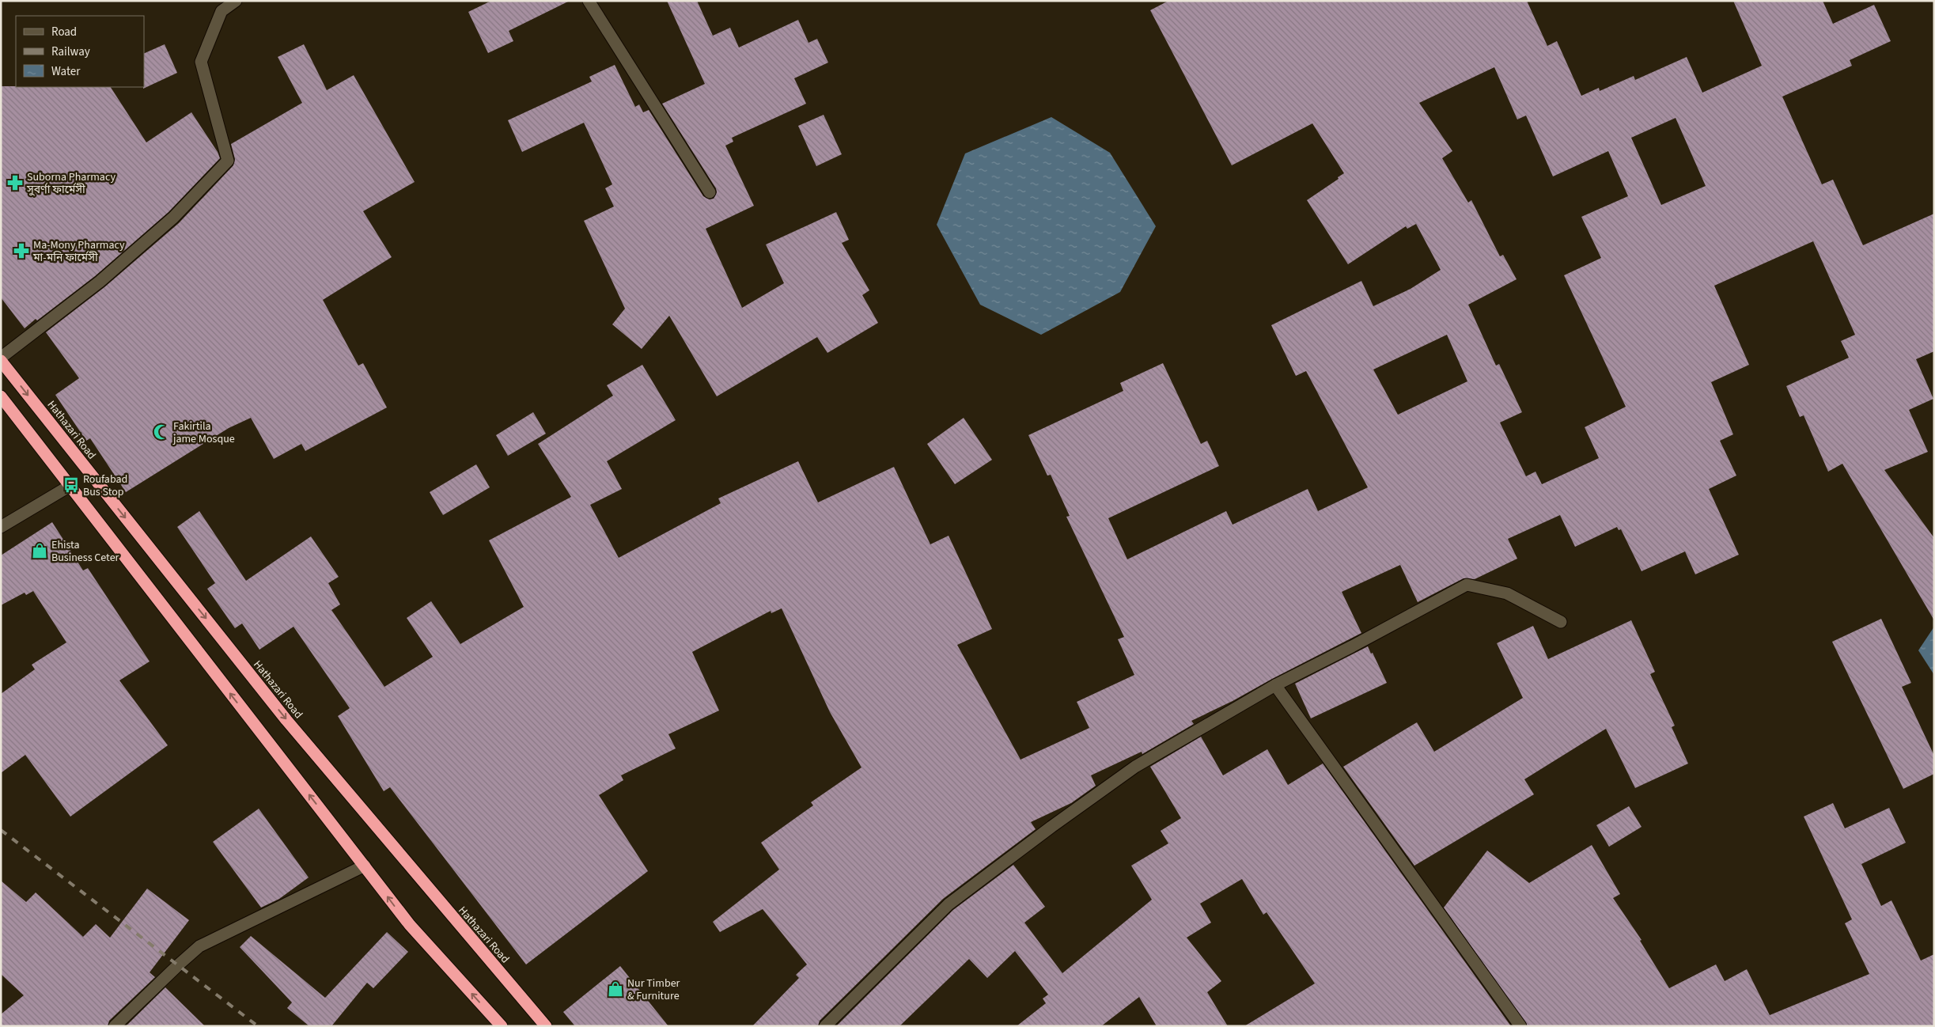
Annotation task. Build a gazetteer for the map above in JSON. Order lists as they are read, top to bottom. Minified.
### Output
{"streets":{"highway":["Hathazari Road"]},"places":{"pharmacy":["Suborna Pharmacy সুবর্ণা ফার্মেসী","Ma-Mony Pharmacy মা-মনি ফার্মেসী"],"mosque":["Fakirtila jame Mosque"],"bus stop":["Roufabad Bus Stop"],"shop":["Ehista Business Ceter","Nur Timber & Furniture"]},"legend":["Road","Railway","Water"]}
